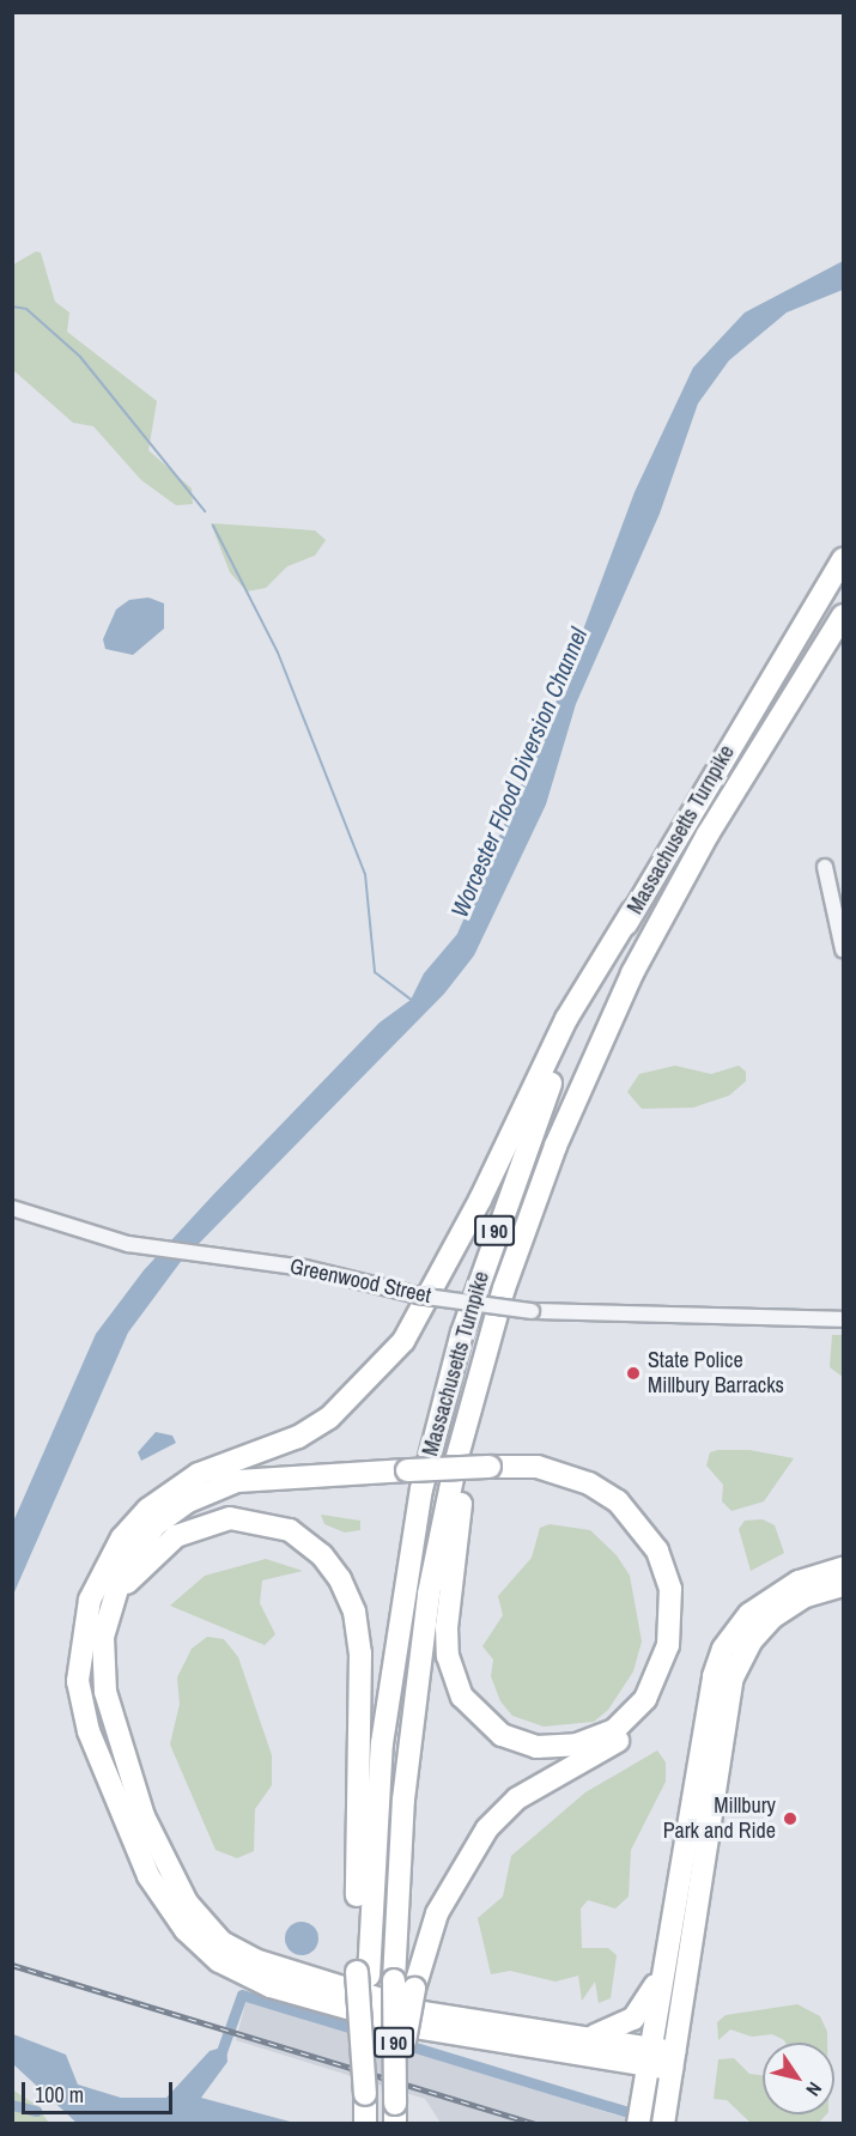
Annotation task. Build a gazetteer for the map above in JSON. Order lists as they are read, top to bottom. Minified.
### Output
{"streets":{"highway":["Massachusetts Turnpike","I 90"],"street":["Greenwood Street"]},"water":["Worcester Flood Diversion Channel"],"places":["State Police Millbury Barracks","Millbury Park and Ride"],"scale_bar":"100 m","north":"bottom right"}
